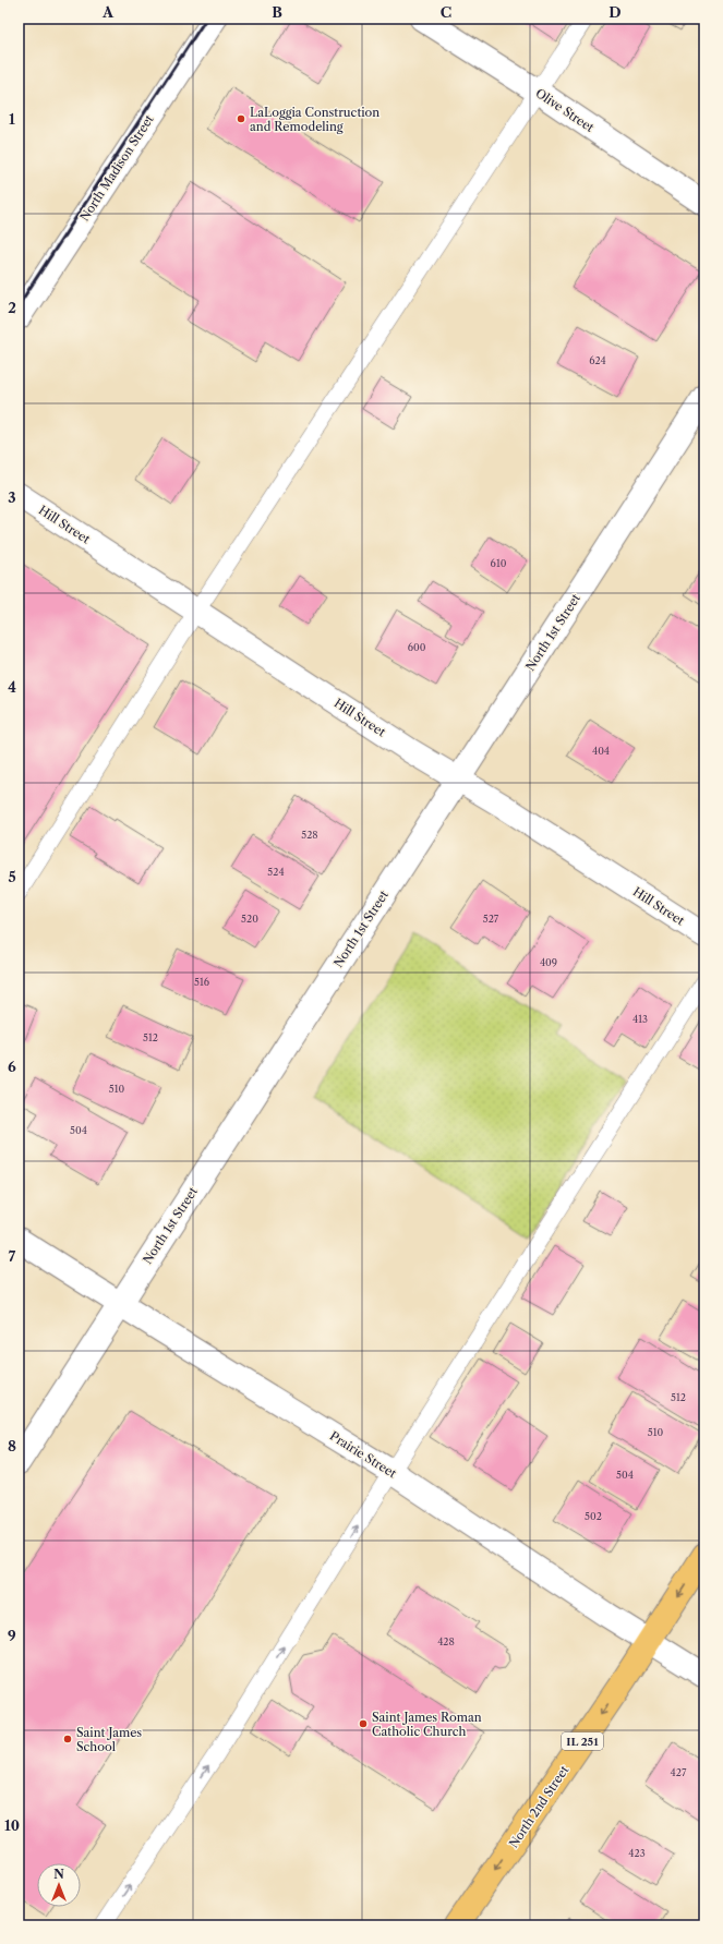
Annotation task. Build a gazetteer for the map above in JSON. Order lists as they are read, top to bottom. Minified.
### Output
{"streets":{"main road":["IL 251","North 2nd Street"],"street":["Olive Street","North Madison Street","Hill Street","North 1st Street","Prairie Street"]},"crossings":[["Hill Street","North 1st Street"],["North 1st Street","Prairie Street"],["Prairie Street","North 2nd Street"]],"one_way":["North 2nd Street"],"places":["LaLoggia Construction and Remodeling","Saint James Roman Catholic Church","Saint James School"],"house_numbers":["624","610","600","404","528","524","520","527","409","516","413","512","510","504","512","510","504","502","428","427","423"],"north":"top","grid":{"columns":["A","B","C","D"],"rows":["1","2","3","4","5","6","7","8","9","10"]}}
